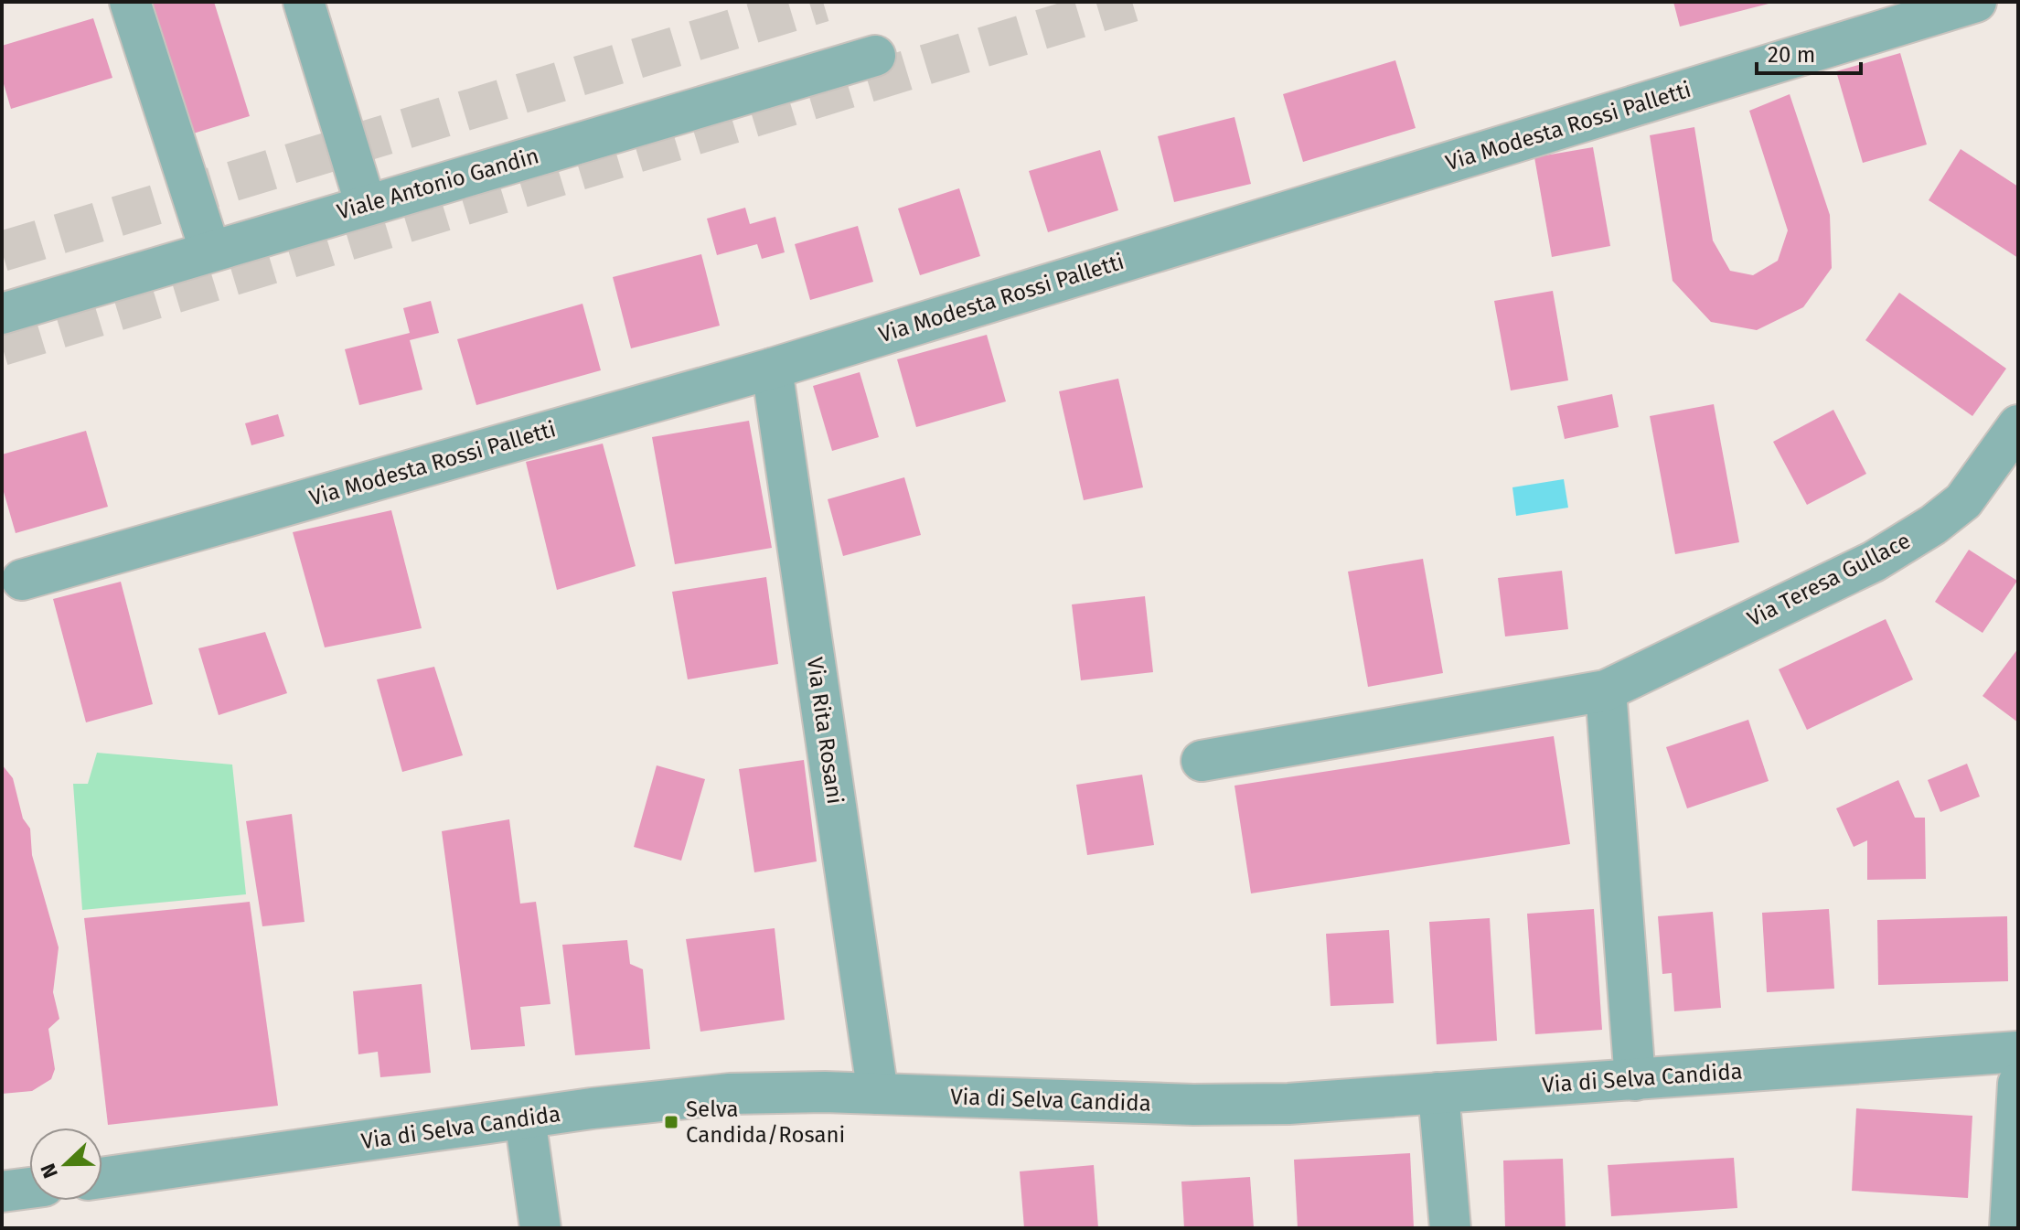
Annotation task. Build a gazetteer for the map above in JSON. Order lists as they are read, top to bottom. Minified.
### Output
{"streets":{"street":["Via Modesta Rossi Palletti","Viale Antonio Gandin","Via Teresa Gullace","Via Rita Rosani","Via di Selva Candida"]},"crossings":[["Via Modesta Rossi Palletti","Via Rita Rosani"],["Via Rita Rosani","Via di Selva Candida"]],"places":{"transit":["Selva Candida/Rosani"]},"scale_bar":"20 m","north":"left"}
